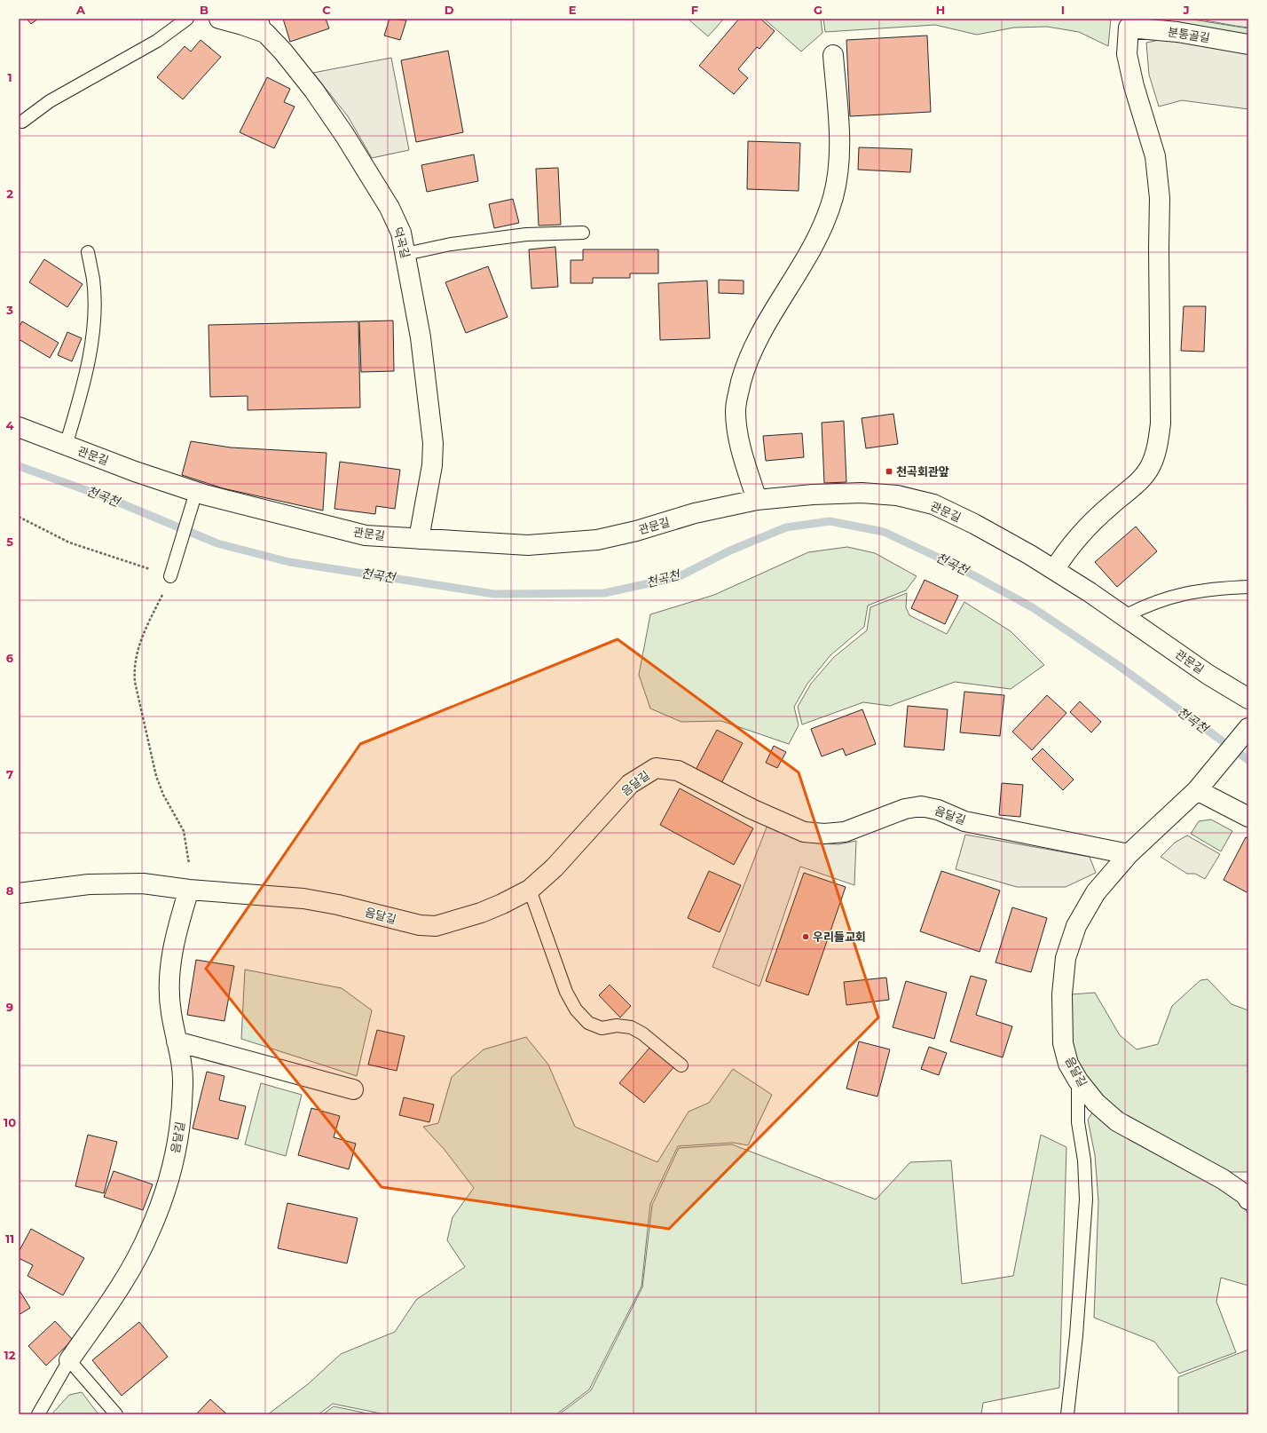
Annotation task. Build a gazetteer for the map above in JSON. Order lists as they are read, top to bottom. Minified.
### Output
{"streets":{"street":["분통골길","덕곡길","관문길","음달길"]},"crossings":[["분통골길","관문길"],["덕곡길","관문길"]],"water":["천곡천"],"places":{"transit":["천곡회관앞"],"other":["우리들교회"]},"grid":{"columns":["A","B","C","D","E","F","G","H","I","J"],"rows":["1","2","3","4","5","6","7","8","9","10","11","12"]}}
